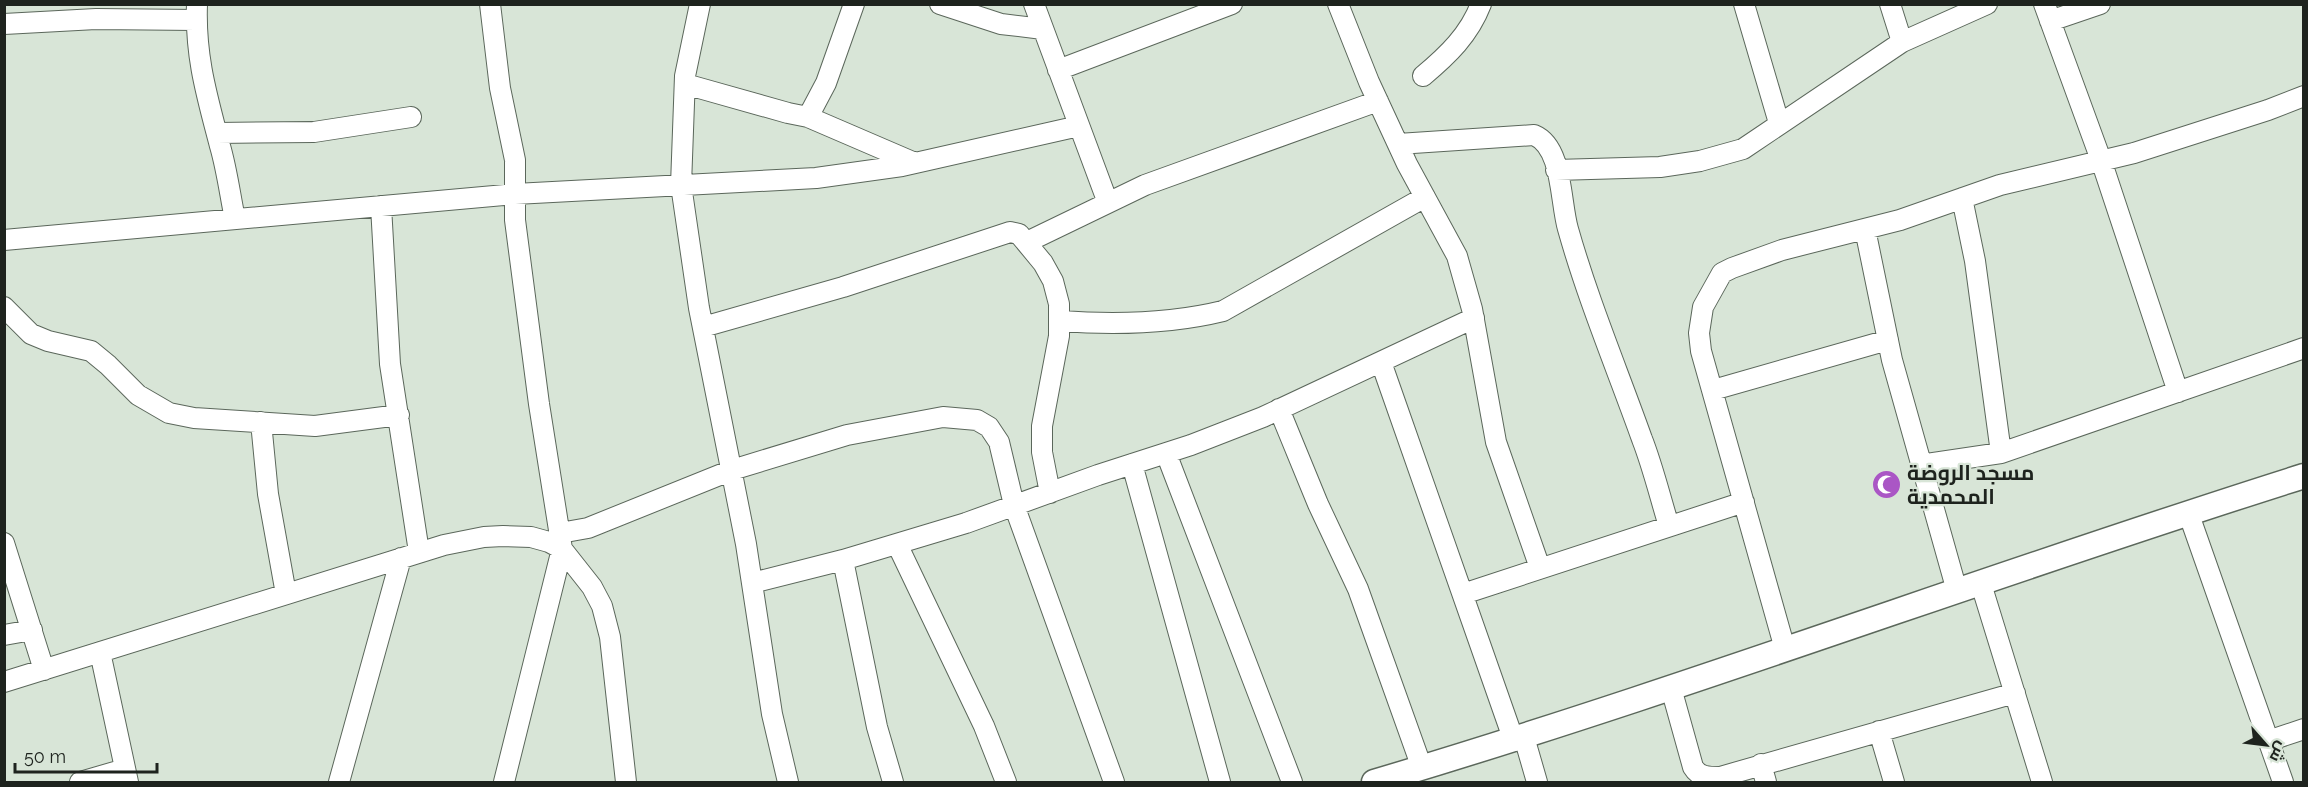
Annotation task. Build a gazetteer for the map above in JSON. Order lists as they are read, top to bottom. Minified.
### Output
{"places":{"mosque":["مسجد الروضة المحمدية"]},"scale_bar":"50 m","north":"bottom right"}
